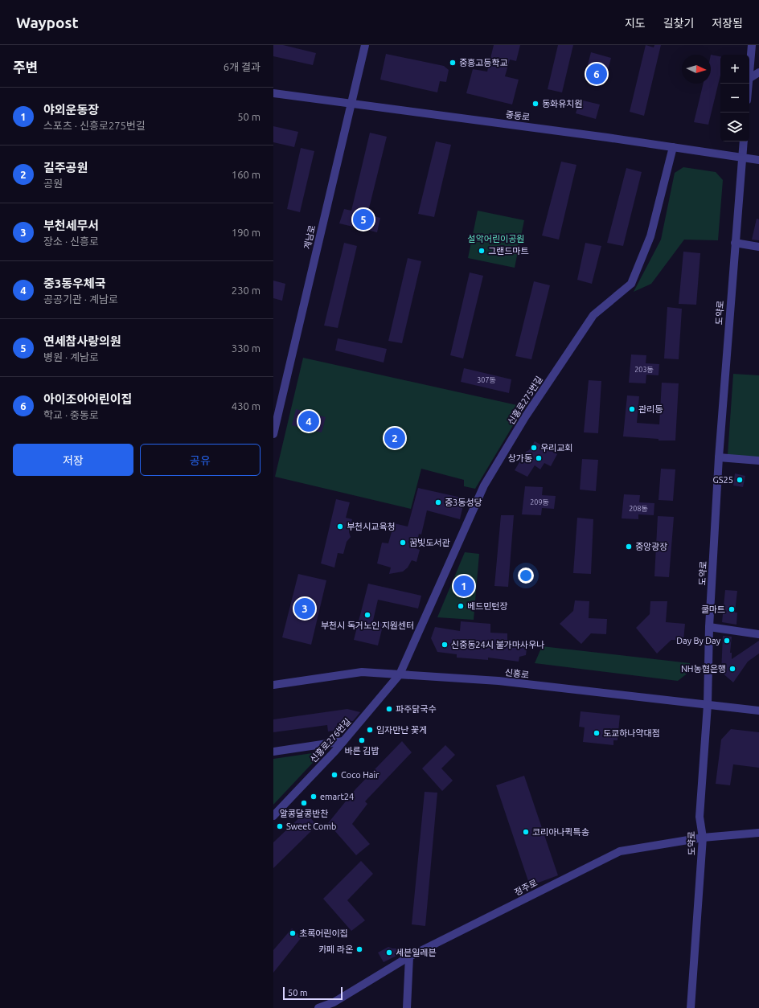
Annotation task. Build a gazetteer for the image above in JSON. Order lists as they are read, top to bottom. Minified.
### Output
{"streets":{"street":["중동로","계남로","도약로","신흥로275번길","신흥로","신흥로276번길","정주로"]},"crossings":[["중동로","계남로"],["중동로","도약로"],["중동로","신흥로275번길"],["도약로","신흥로"],["도약로","정주로"],["신흥로275번길","신흥로"],["신흥로275번길","신흥로276번길"],["신흥로","신흥로276번길"]],"parks":["설악어린이공원"],"places":["중흥고등학교","동화유치원","그랜드마트","관리동","우리교회","상가동","GS25","중3동성당","부천시교육청","꿈빛도서관","중앙광장","베드민턴장","쿨마트","부천시 독거노인 지원센터","Day By Day","신중동24시 불가마사우나","NH농협은행","파주닭국수","임자만난 꽃게","도쿄하나약대점","바른 김밥","Coco Hair","emart24","알콩달콩반찬","Sweet Comb","코리아나퀵특송","초록어린이집","카페 라온","세븐일레븐"],"house_numbers":["203동","307동","209동","208동"],"scale_bar":"50 m","north":"right","page":{"header":"Waypost","nav":["지도","길찾기","저장됨"],"heading":["주변","6개 결과"],"map_buttons":["+","−"],"pins":["6","5","4","2","1","3"],"list":[{"mark":"1","name":"야외운동장","note":"스포츠 · 신흥로275번길","value":"50 m"},{"mark":"2","name":"길주공원","note":"공원","value":"160 m"},{"mark":"3","name":"부천세무서","note":"장소 · 신흥로","value":"190 m"},{"mark":"4","name":"중3동우체국","note":"공공기관 · 계남로","value":"230 m"},{"mark":"5","name":"연세참사랑의원","note":"병원 · 계남로","value":"330 m"},{"mark":"6","name":"아이조아어린이집","note":"학교 · 중동로","value":"430 m"}],"buttons":["저장","공유"],"scale":"50 m"}}
